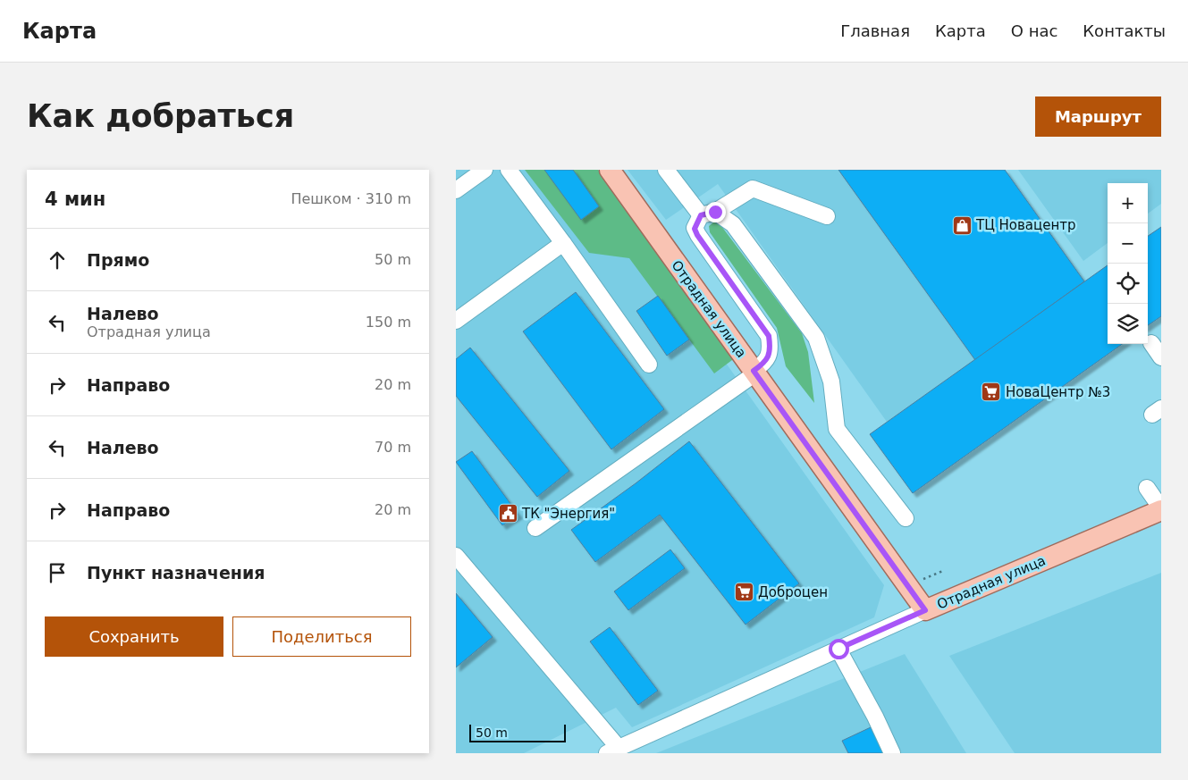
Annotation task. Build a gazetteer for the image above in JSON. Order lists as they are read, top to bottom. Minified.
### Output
{"streets":{"main road":["Отрадная улица"]},"places":{"shop":["ТЦ Новацентр"],"supermarket":["НоваЦентр №3","Доброцен"],"public building":["ТК \"Энергия\""]},"scale_bar":"50 m","page":{"header":"Карта","nav":["Главная","Карта","О нас","Контакты"],"buttons":["Маршрут",["Сохранить","Поделиться"]],"title":"Как добраться","heading":["4 мин","Пешком · 310 m"],"map_buttons":["+","−"],"list":[["Прямо","50 m"],["Налево","Отрадная улица","150 m"],["Направо","20 m"],["Налево","70 m"],["Направо","20 m"],"Пункт назначения"],"scale":"50 m"}}
